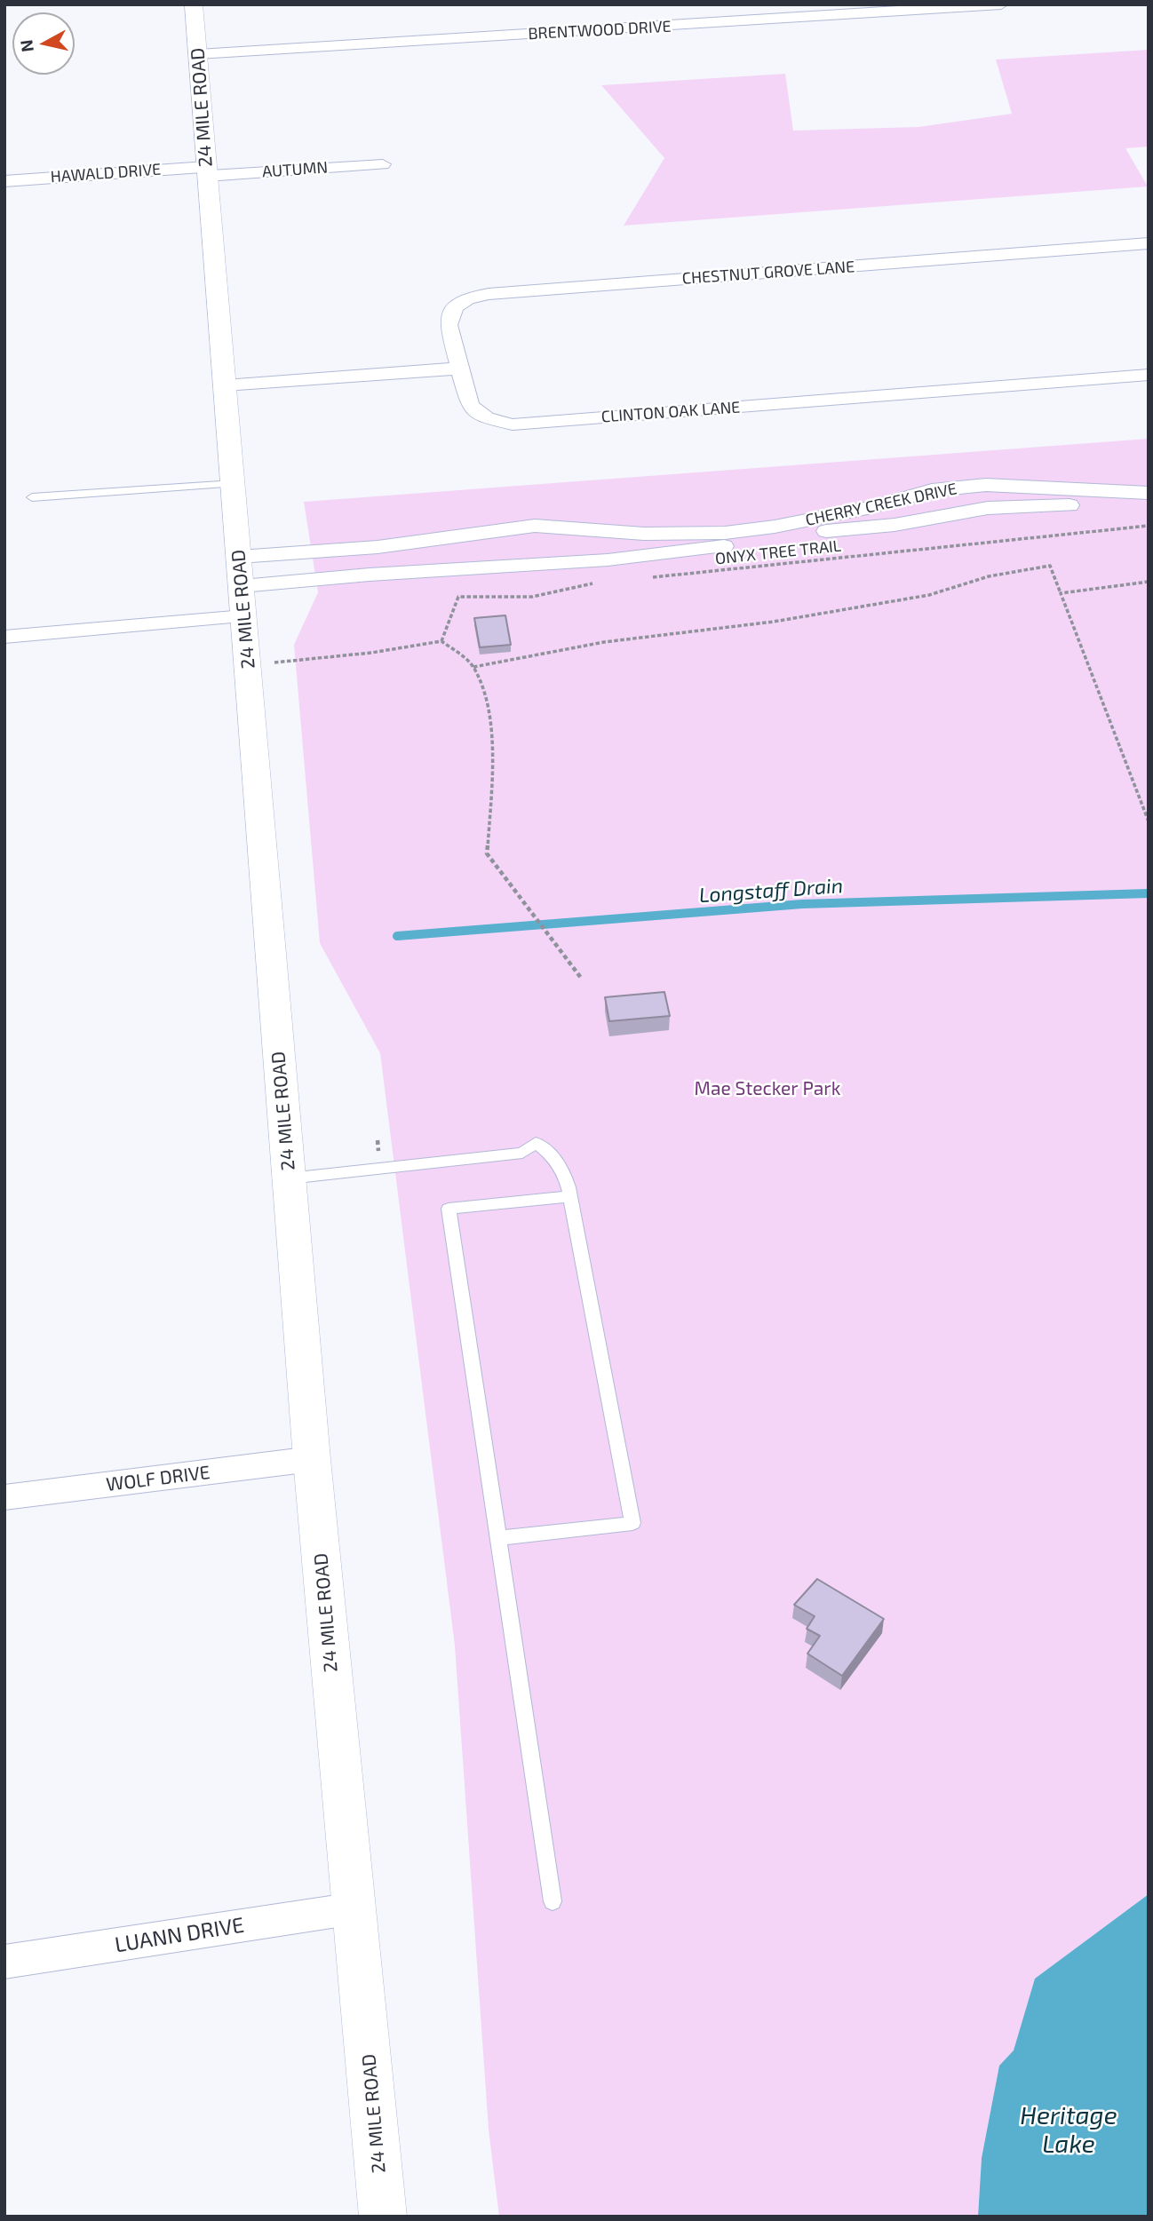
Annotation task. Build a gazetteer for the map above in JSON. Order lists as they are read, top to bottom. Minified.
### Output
{"streets":{"street":["BRENTWOOD DRIVE","24 MILE ROAD","AUTUMN","HAWALD DRIVE","CHESTNUT GROVE LANE","CLINTON OAK LANE","CHERRY CREEK DRIVE","WOLF DRIVE","LUANN DRIVE"],"path":["ONYX TREE TRAIL"]},"crossings":[["BRENTWOOD DRIVE","24 MILE ROAD"],["24 MILE ROAD","AUTUMN"],["24 MILE ROAD","HAWALD DRIVE"],["24 MILE ROAD","CHERRY CREEK DRIVE"],["24 MILE ROAD","WOLF DRIVE"],["24 MILE ROAD","LUANN DRIVE"],["AUTUMN","HAWALD DRIVE"],["CHESTNUT GROVE LANE","CLINTON OAK LANE"]],"water":["Longstaff Drain","Heritage Lake"],"parks":["Mae Stecker Park"],"north":"left"}
